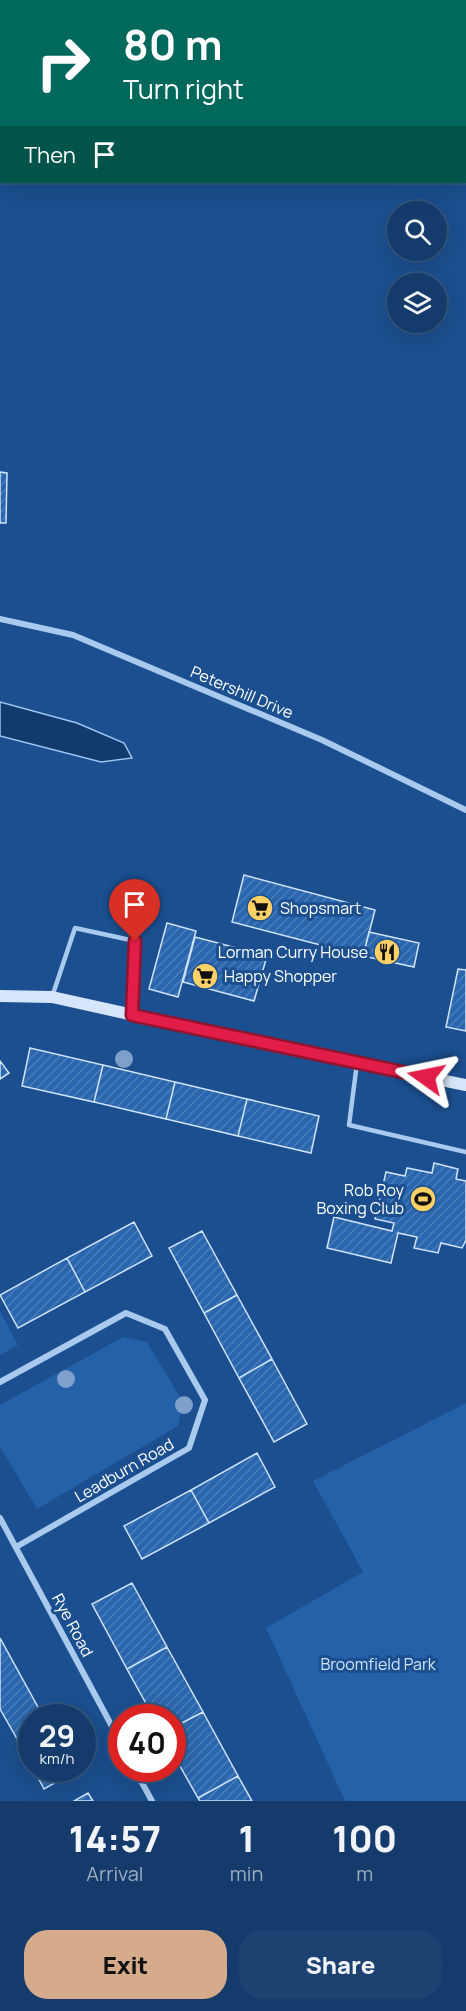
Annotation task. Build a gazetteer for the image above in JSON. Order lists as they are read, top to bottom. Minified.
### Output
{"streets":{"street":["Petershill Drive","Leadburn Road","Rye Road"]},"crossings":[["Leadburn Road","Rye Road"]],"parks":["Broomfield Park"],"places":{"supermarket":["Shopsmart","Happy Shopper"],"restaurant":["Lorman Curry House"],"sports":["Rob Roy Boxing Club"]},"page":{"turn":["80 m","Turn right"],"then":"Then","speed":"29 km/h","limit":"40","eta":["14:57","Arrival","1","min","100","m"],"buttons":["Exit","Share"]}}
